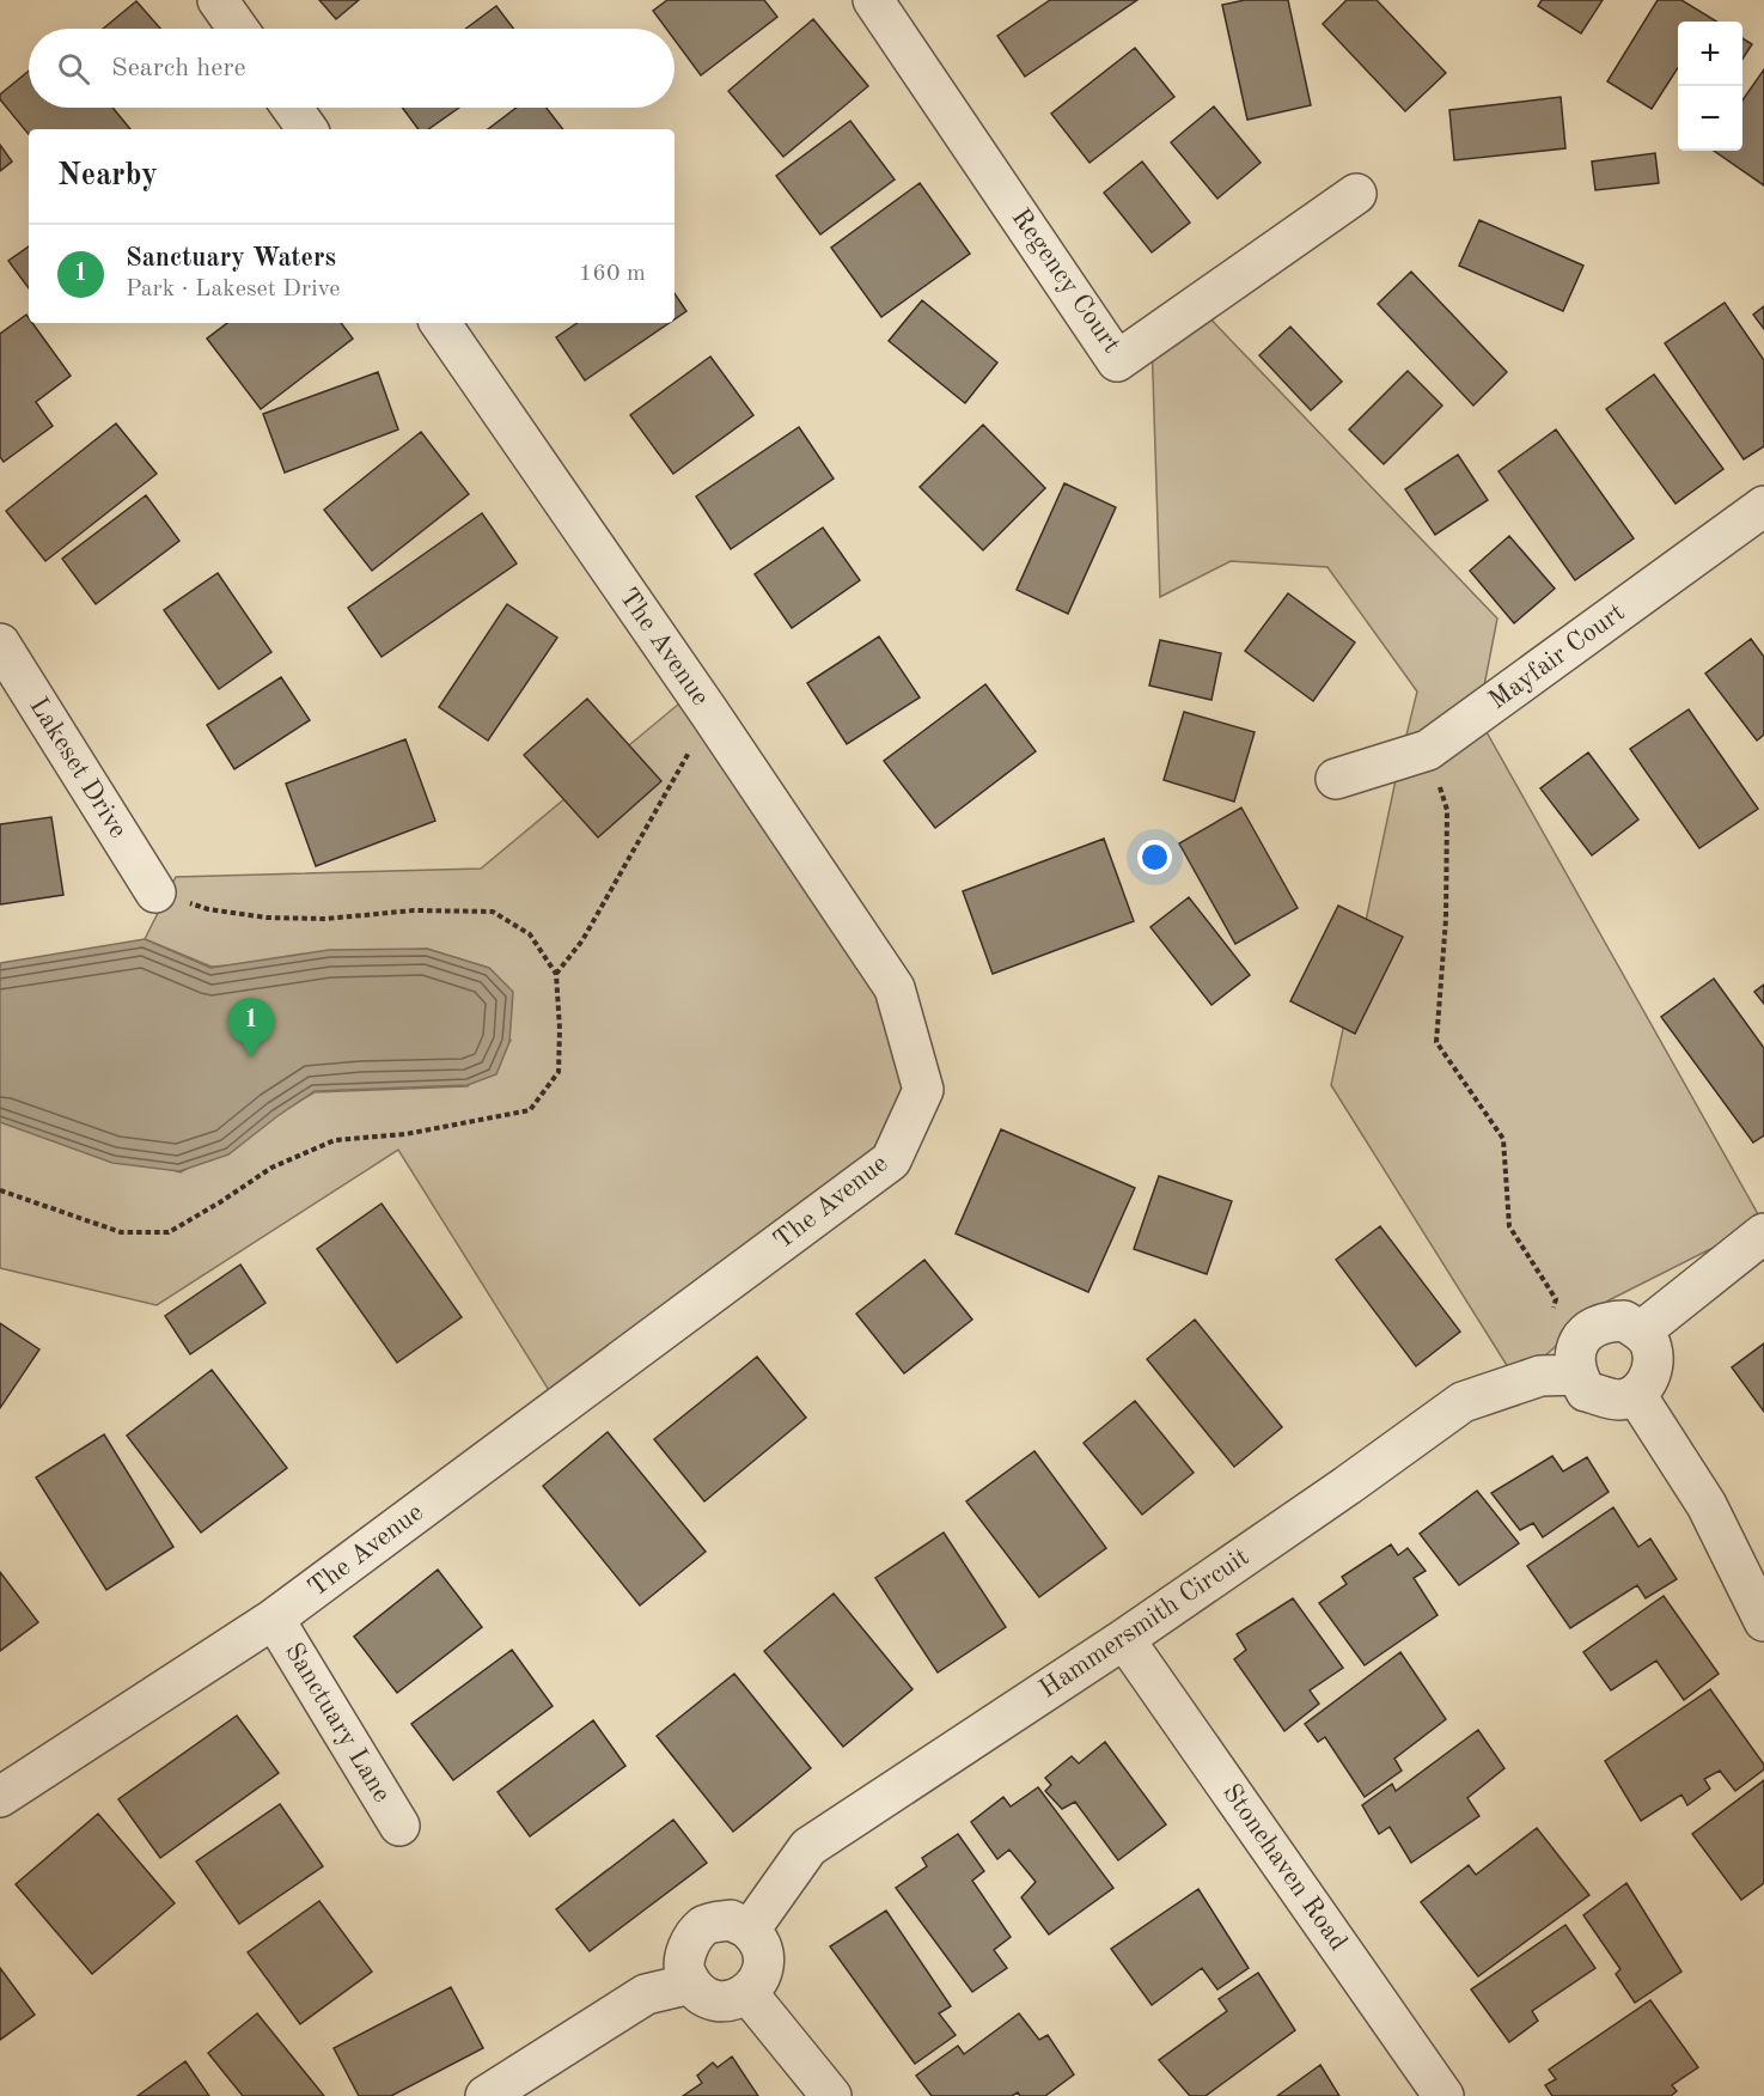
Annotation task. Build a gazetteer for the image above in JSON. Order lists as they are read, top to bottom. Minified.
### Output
{"streets":{"street":["Regency Court","The Avenue","Mayfair Court","Lakeset Drive","Hammersmith Circuit","Sanctuary Lane","Stonehaven Road"]},"crossings":[["The Avenue","Sanctuary Lane"],["Hammersmith Circuit","Stonehaven Road"]],"page":{"map_buttons":["+","−"],"search":"Search here","heading":"Nearby","list":[{"mark":"1","name":"Sanctuary Waters","note":"Park · Lakeset Drive","value":"160 m"}],"pins":"1"}}
